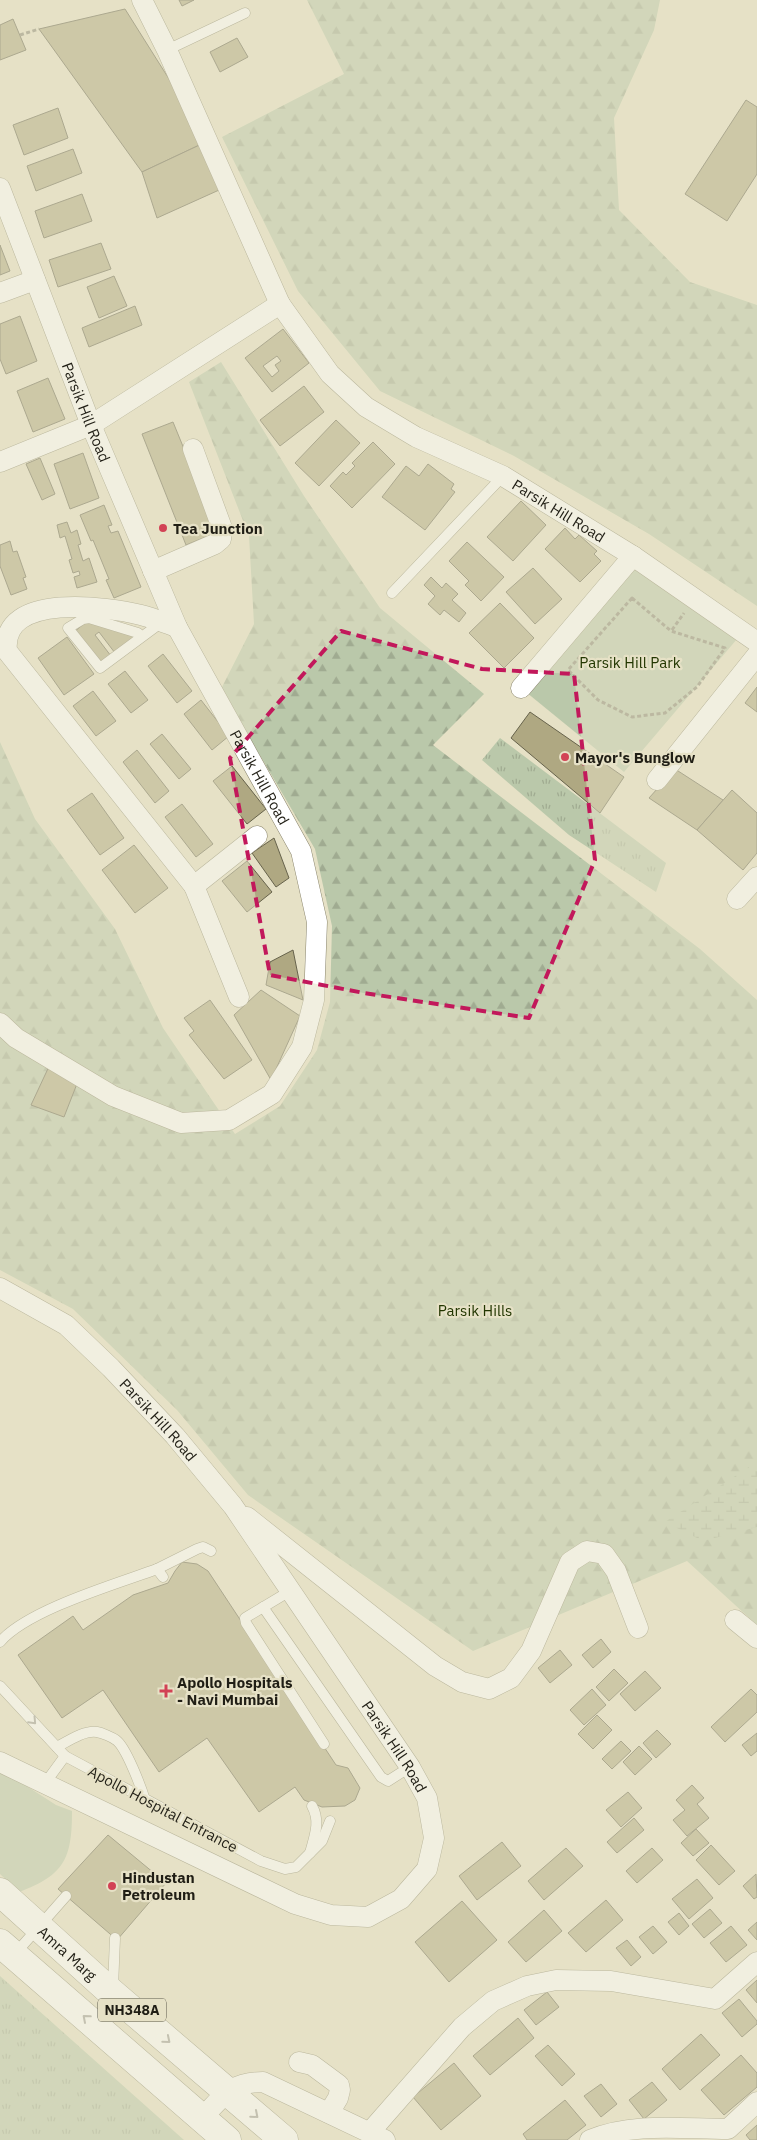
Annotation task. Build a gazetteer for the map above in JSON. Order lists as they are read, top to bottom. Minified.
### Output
{"streets":{"highway":["Amra Marg","NH348A"],"street":["Parsik Hill Road"],"lane":["Apollo Hospital Entrance"]},"crossings":[["Amra Marg","NH348A"]],"parks":["Parsik Hill Park","Parsik Hills"],"places":{"other":["Tea Junction","Mayor's Bunglow","Hindustan Petroleum"],"health":["Apollo Hospitals - Navi Mumbai"]}}
